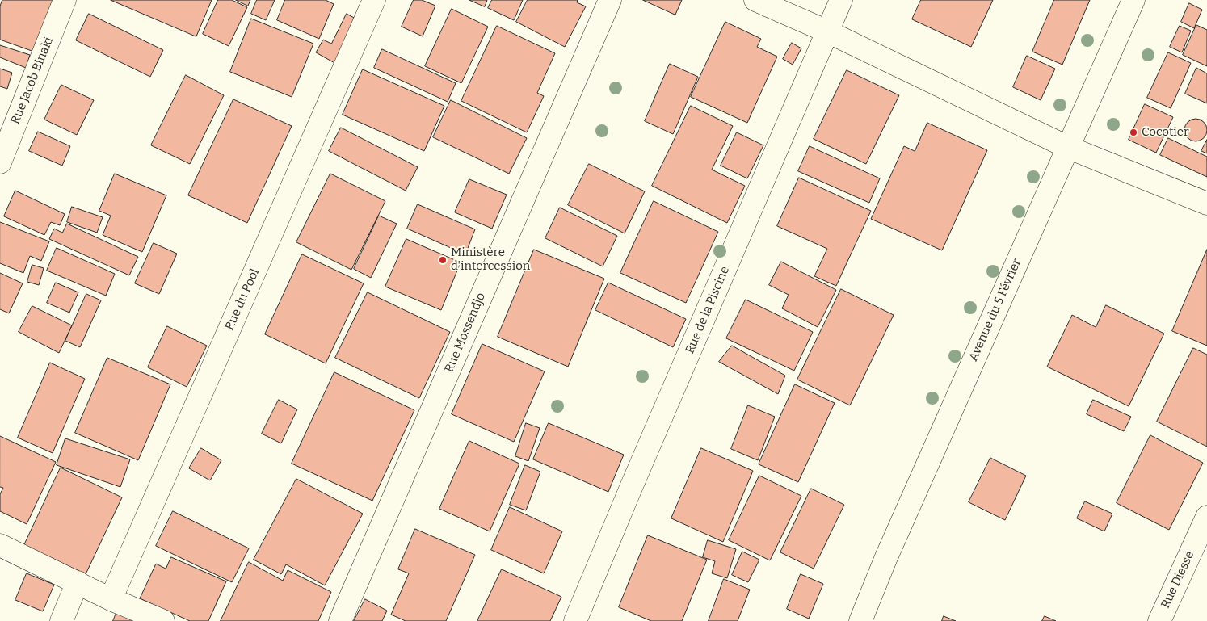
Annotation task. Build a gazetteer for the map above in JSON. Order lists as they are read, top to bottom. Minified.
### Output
{"streets":{"street":["Rue Jacob Binaki","Rue du Pool","Rue de la Piscine","Avenue du 5 Février","Rue Mossendjo","Rue Diesse"]},"places":["Cocotier","Ministère d'intercession"]}
